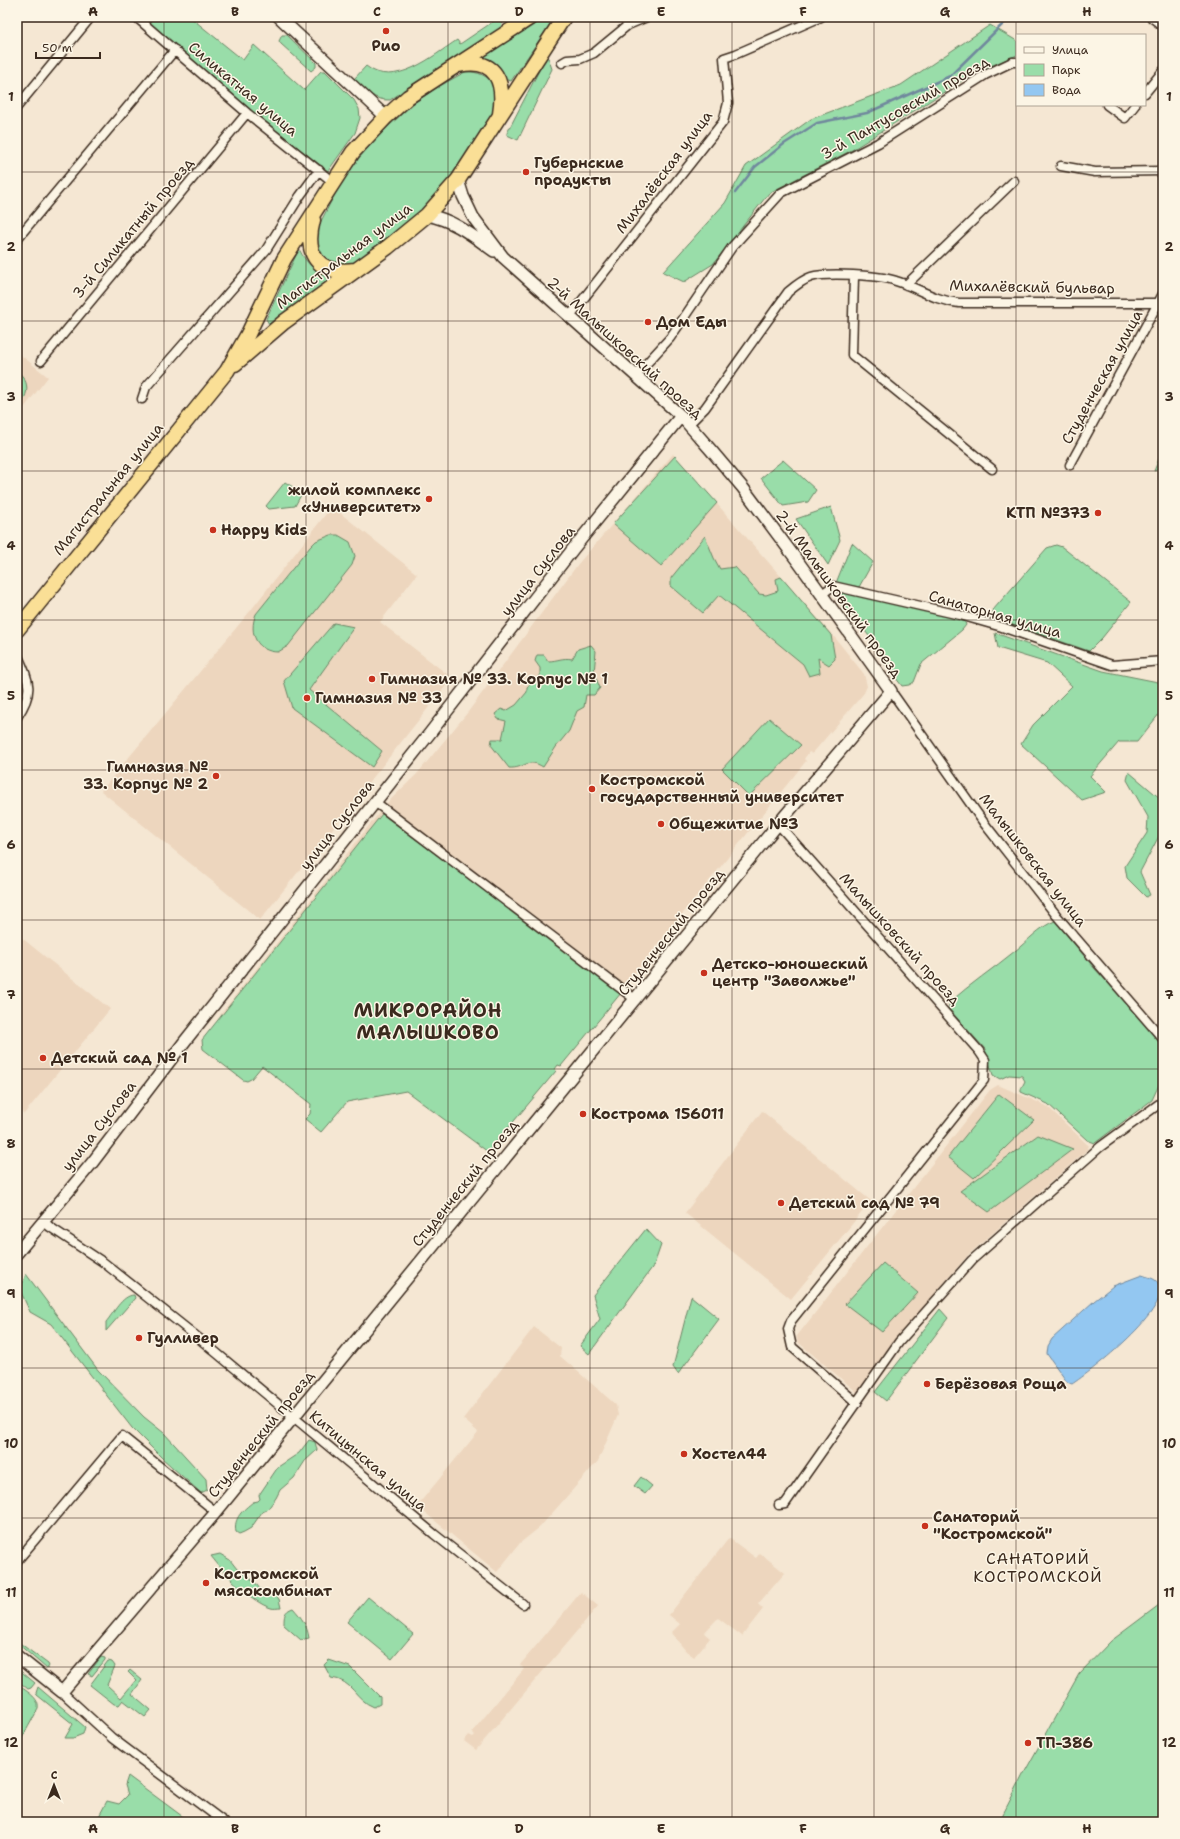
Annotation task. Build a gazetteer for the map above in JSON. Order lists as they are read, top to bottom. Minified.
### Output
{"streets":{"highway":["Магистральная улица"],"street":["Силикатная улица","3-й Пантусовский проезд","Михалёвская улица","3-й Силикатный проезд","Михалёвский бульвар","2-й Малышковский проезд","Студенческая улица","улица Суслова","Санаторная улица","Малышковская улица","Студенческий проезд","Малышковский проезд","Китицынская улица"]},"crossings":[["Силикатная улица","3-й Силикатный проезд"],["Силикатная улица","Магистральная улица"],["3-й Пантусовский проезд","2-й Малышковский проезд"],["Михалёвская улица","2-й Малышковский проезд"],["Магистральная улица","2-й Малышковский проезд"],["Михалёвский бульвар","2-й Малышковский проезд"],["Михалёвский бульвар","Студенческая улица"],["Михалёвский бульвар","улица Суслова"],["2-й Малышковский проезд","улица Суслова"],["2-й Малышковский проезд","Санаторная улица"],["2-й Малышковский проезд","Малышковская улица"],["2-й Малышковский проезд","Студенческий проезд"],["улица Суслова","Китицынская улица"],["Малышковская улица","Студенческий проезд"],["Студенческий проезд","Малышковский проезд"],["Студенческий проезд","Китицынская улица"]],"districts":["МИКРОРАЙОН МАЛЫШКОВО","САНАТОРИЙ КОСТРОМСКОЙ"],"places":["Рио","Губернские продукты","Дом Еды","жилой комплекс «Университет»","КТП №373","Happy Kids","Гимназия № 33. Корпус № 1","Гимназия № 33","Гимназия № 33. Корпус № 2","Костромской государственный университет","Общежитие №3","Детско-юношеский центр \"Заволжье\"","Детский сад № 1","Кострома 156011","Детский сад № 79","Гулливер","Берёзовая Роща","Хостел44","Санаторий \"Костромской\"","Костромской мясокомбинат","ТП-386"],"legend":["Улица","Парк","Вода"],"scale_bar":"50 m","north":"top","grid":{"columns":["A","B","C","D","E","F","G","H"],"rows":["1","2","3","4","5","6","7","8","9","10","11","12"]}}
